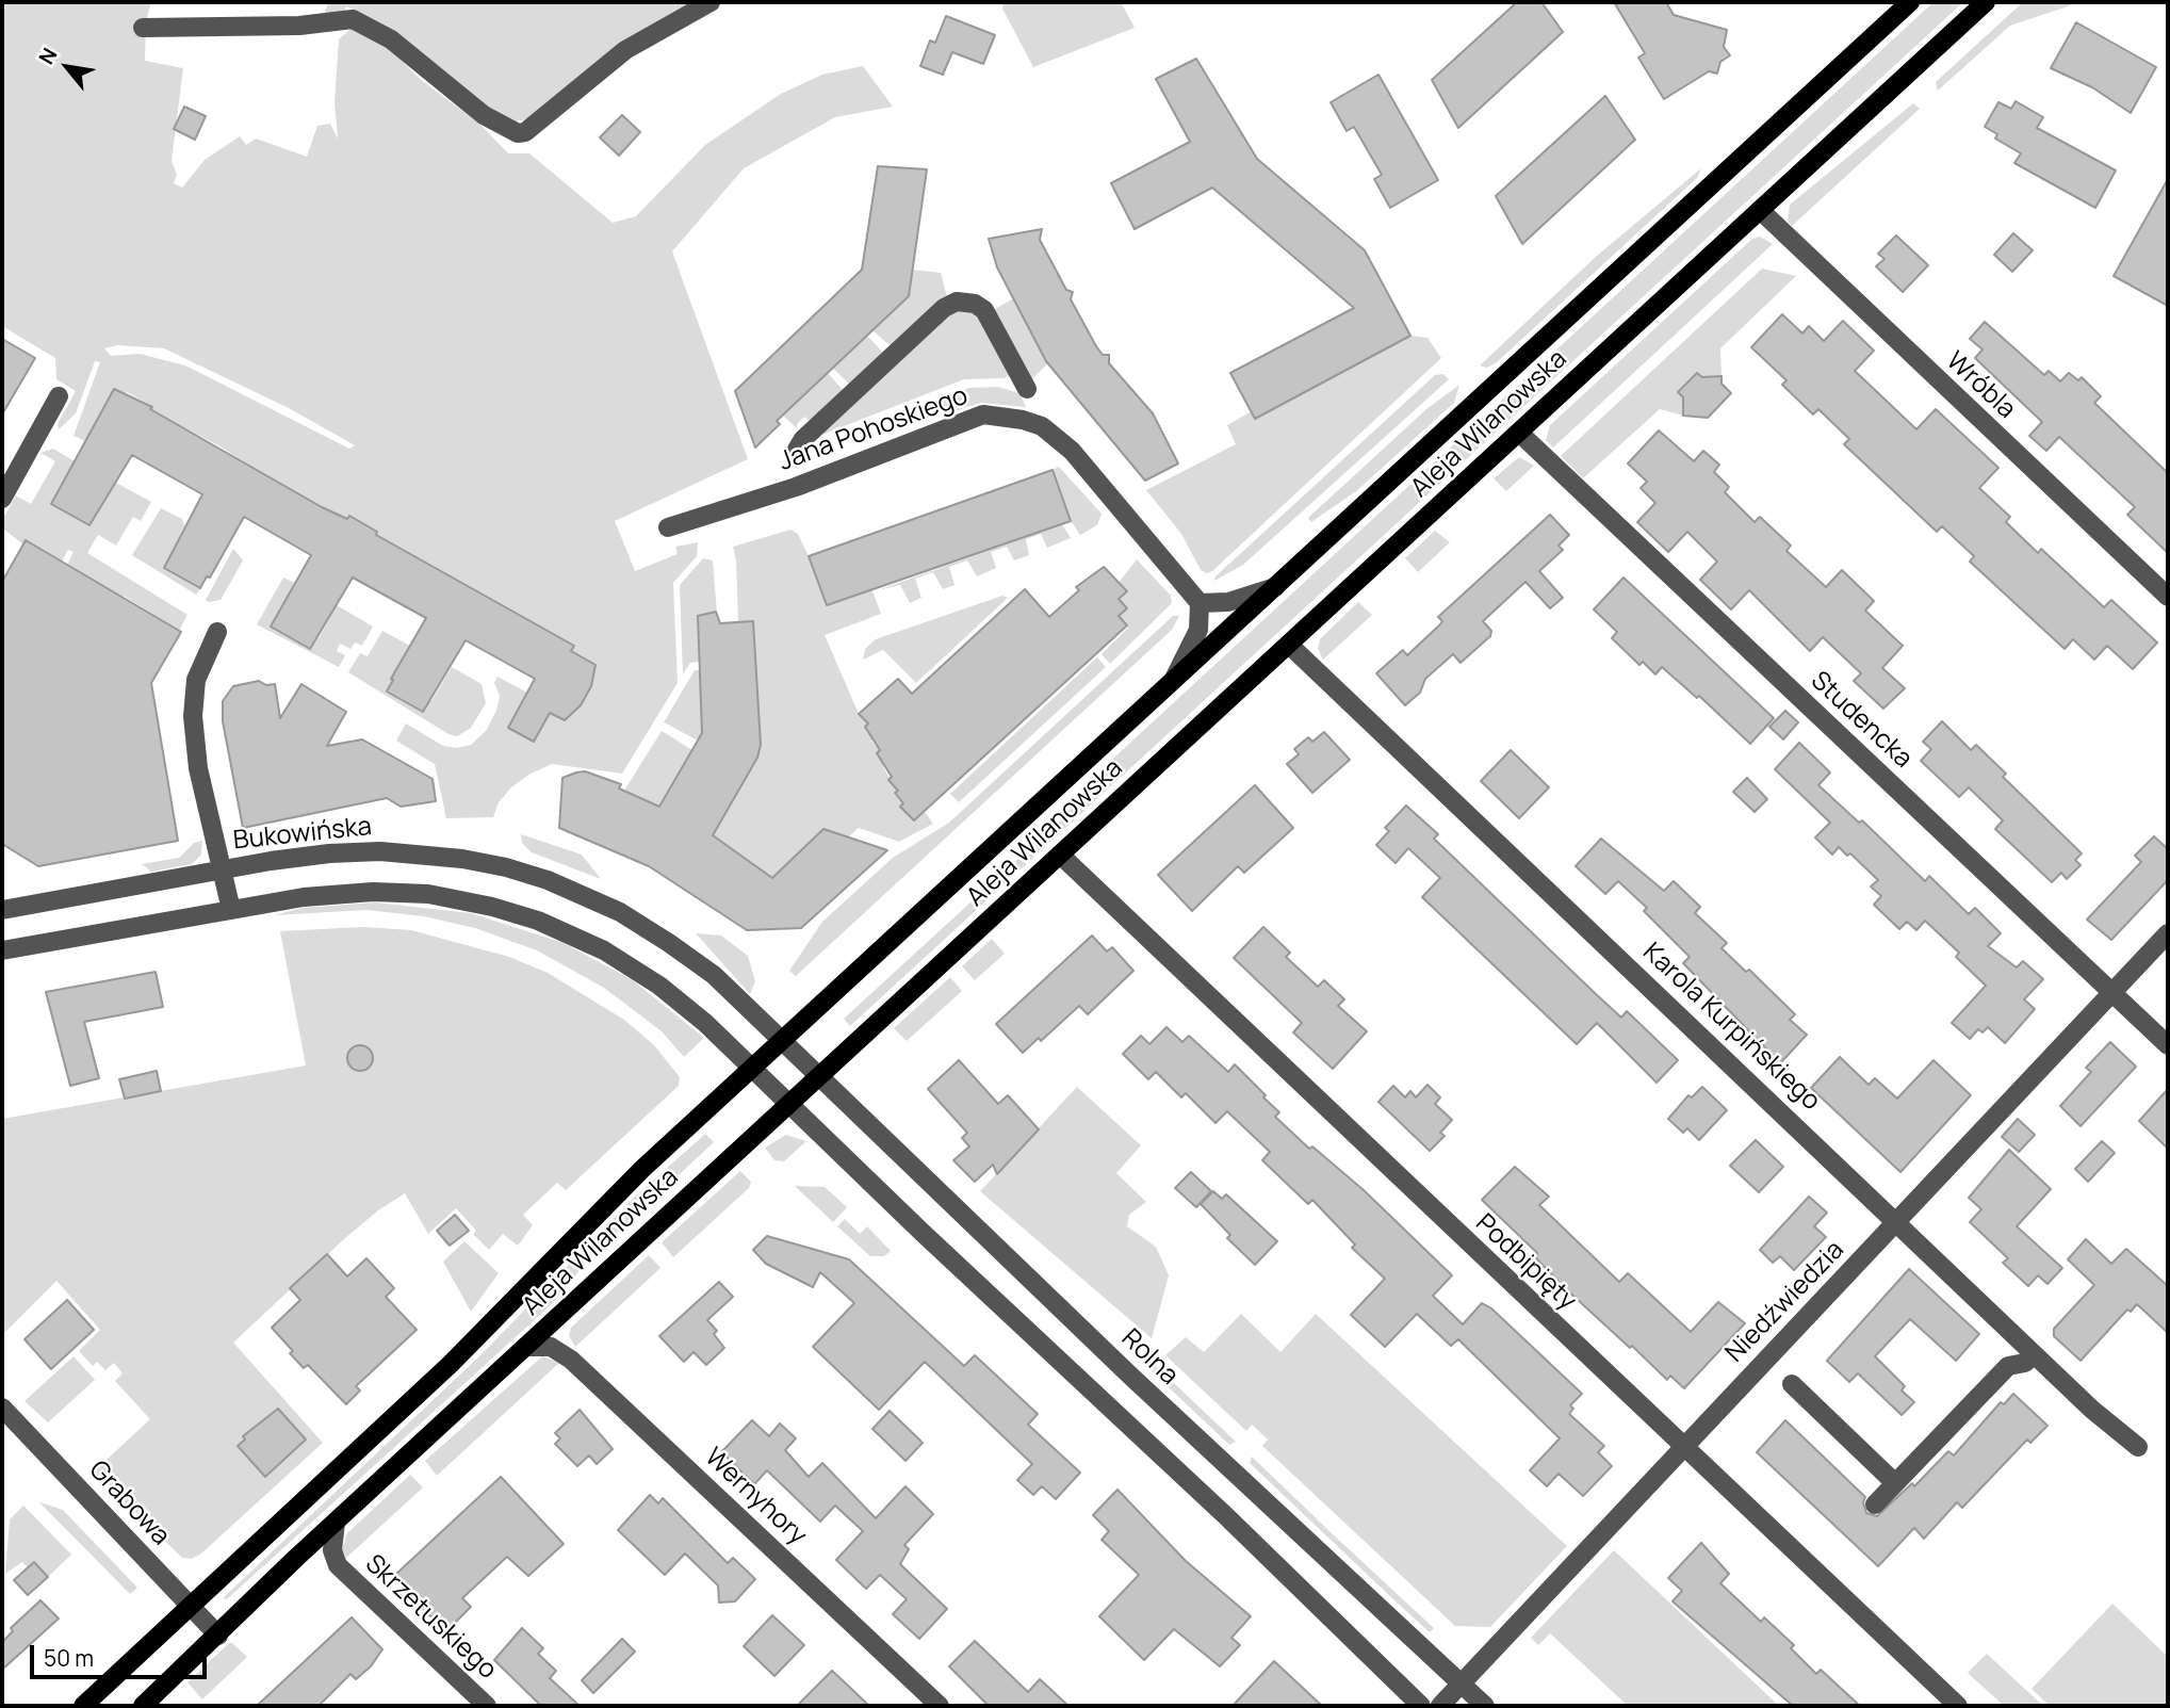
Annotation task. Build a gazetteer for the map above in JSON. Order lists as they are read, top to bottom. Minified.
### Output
{"streets":{"main road":["Aleja Wilanowska"],"street":["Wróbla","Jana Pohoskiego","Studencka","Bukowińska","Karola Kurpińskiego","Podbipięty","Niedźwiedzia","Rolna","Wernyhory","Grabowa","Skrzetuskiego"]},"crossings":[["Wróbla","Aleja Wilanowska"],["Aleja Wilanowska","Studencka"],["Aleja Wilanowska","Bukowińska"],["Aleja Wilanowska","Karola Kurpińskiego"],["Aleja Wilanowska","Podbipięty"],["Aleja Wilanowska","Rolna"],["Aleja Wilanowska","Wernyhory"],["Aleja Wilanowska","Grabowa"],["Aleja Wilanowska","Skrzetuskiego"],["Studencka","Niedźwiedzia"],["Bukowińska","Rolna"],["Karola Kurpińskiego","Niedźwiedzia"],["Podbipięty","Niedźwiedzia"],["Niedźwiedzia","Rolna"]],"scale_bar":"50 m","north":"top left"}
